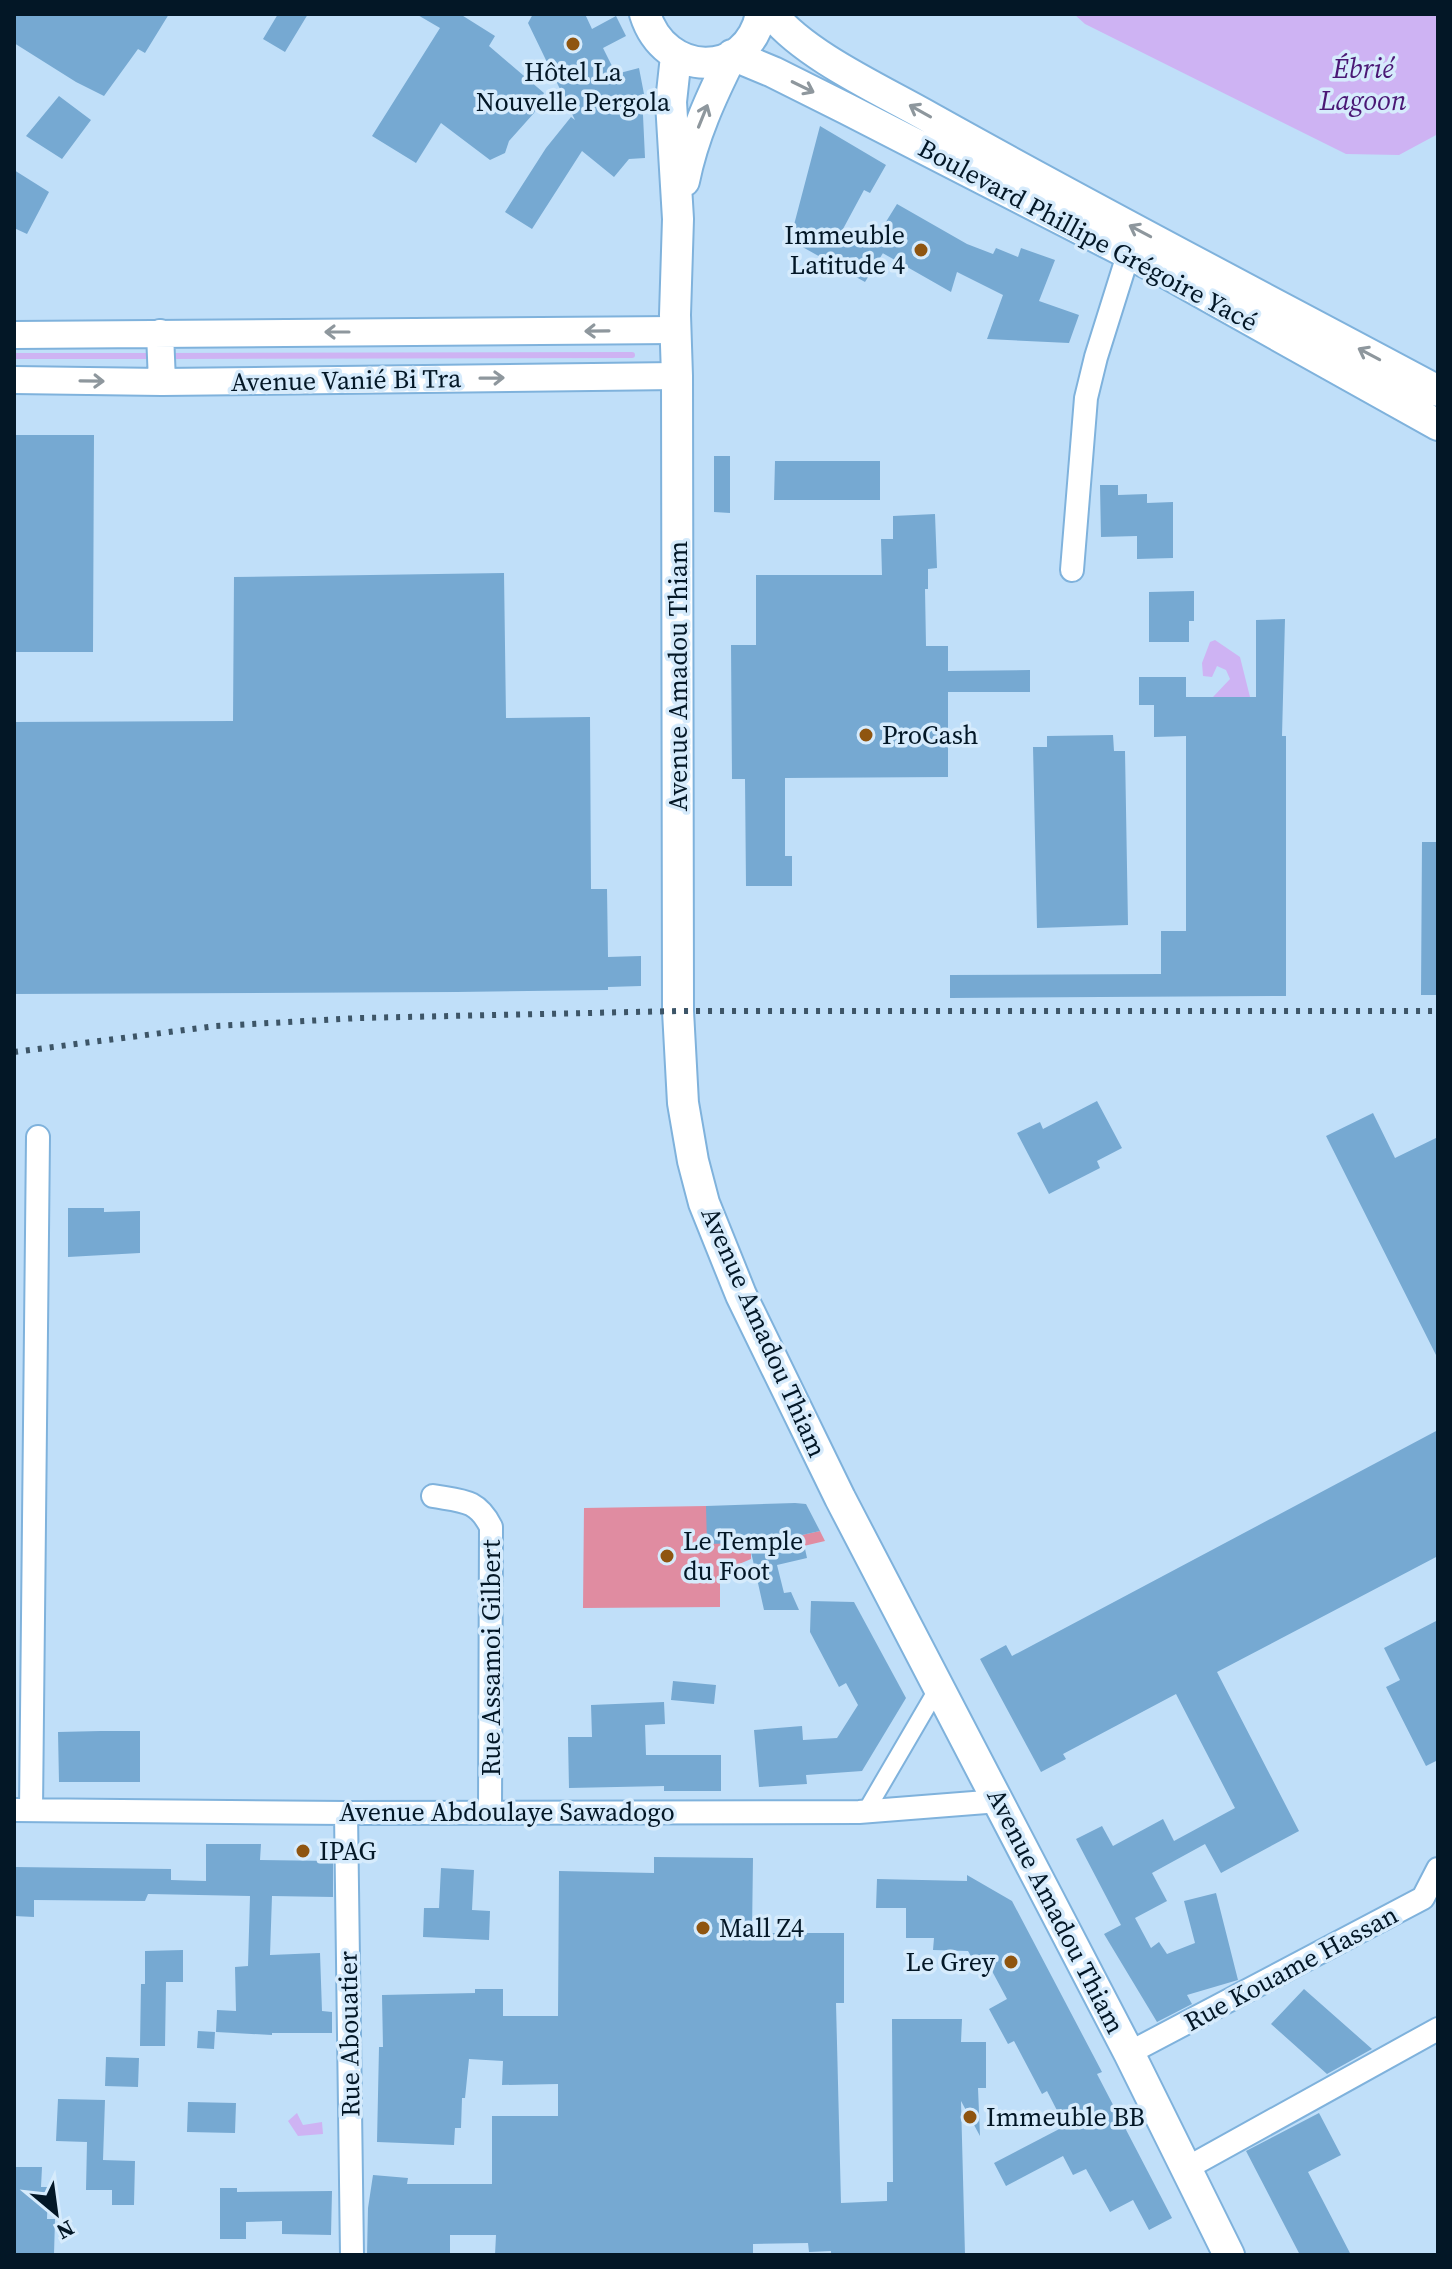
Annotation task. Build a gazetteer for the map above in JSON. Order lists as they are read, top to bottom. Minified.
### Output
{"streets":{"main road":["Boulevard Phillipe Grégoire Yacé","Avenue Amadou Thiam"],"street":["Avenue Vanié Bi Tra","Rue Assamoi Gilbert","Avenue Abdoulaye Sawadogo","Rue Kouame Hassan","Rue Abouatier"]},"crossings":[["Boulevard Phillipe Grégoire Yacé","Avenue Amadou Thiam"],["Avenue Vanié Bi Tra","Avenue Amadou Thiam"],["Avenue Amadou Thiam","Avenue Abdoulaye Sawadogo"],["Avenue Amadou Thiam","Rue Kouame Hassan"],["Rue Assamoi Gilbert","Avenue Abdoulaye Sawadogo"],["Avenue Abdoulaye Sawadogo","Rue Abouatier"]],"water":["Ébrié Lagoon"],"places":["Hôtel La Nouvelle Pergola","Immeuble Latitude 4","ProCash","Le Temple du Foot","IPAG","Mall Z4","Le Grey","Immeuble BB"],"north":"bottom right"}
